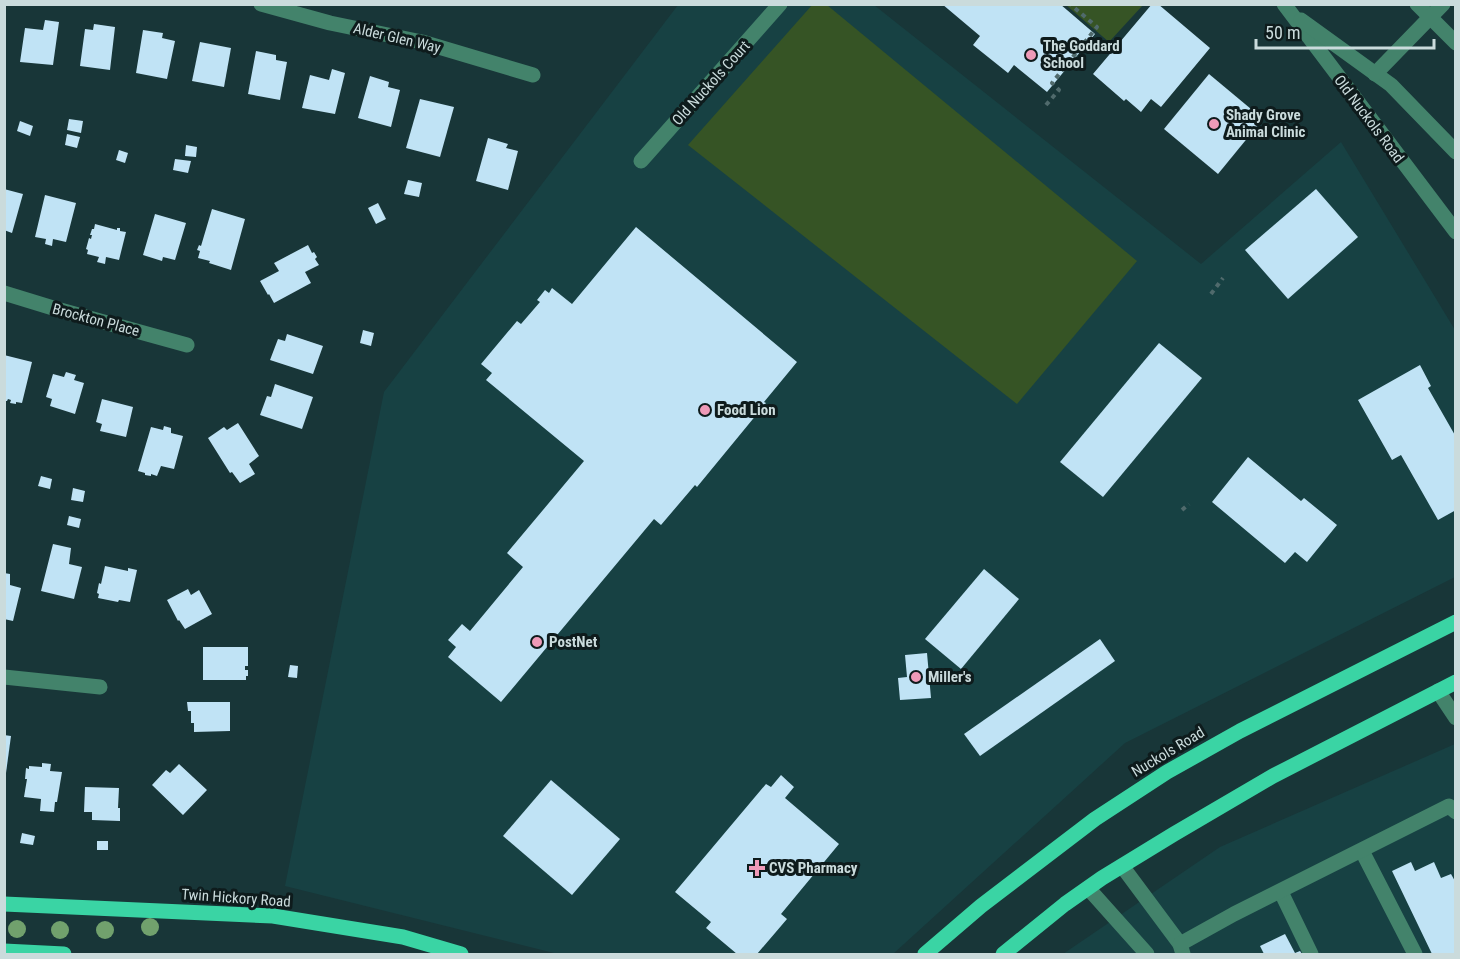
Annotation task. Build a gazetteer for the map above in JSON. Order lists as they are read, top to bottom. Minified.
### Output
{"streets":{"main road":["Nuckols Road","Twin Hickory Road"],"street":["Alder Glen Way","Old Nuckols Court","Old Nuckols Road","Brockton Place"]},"places":{"other":["The Goddard School","Shady Grove Animal Clinic","Food Lion","PostNet","Miller's"],"health":["CVS Pharmacy"]},"scale_bar":"50 m"}
